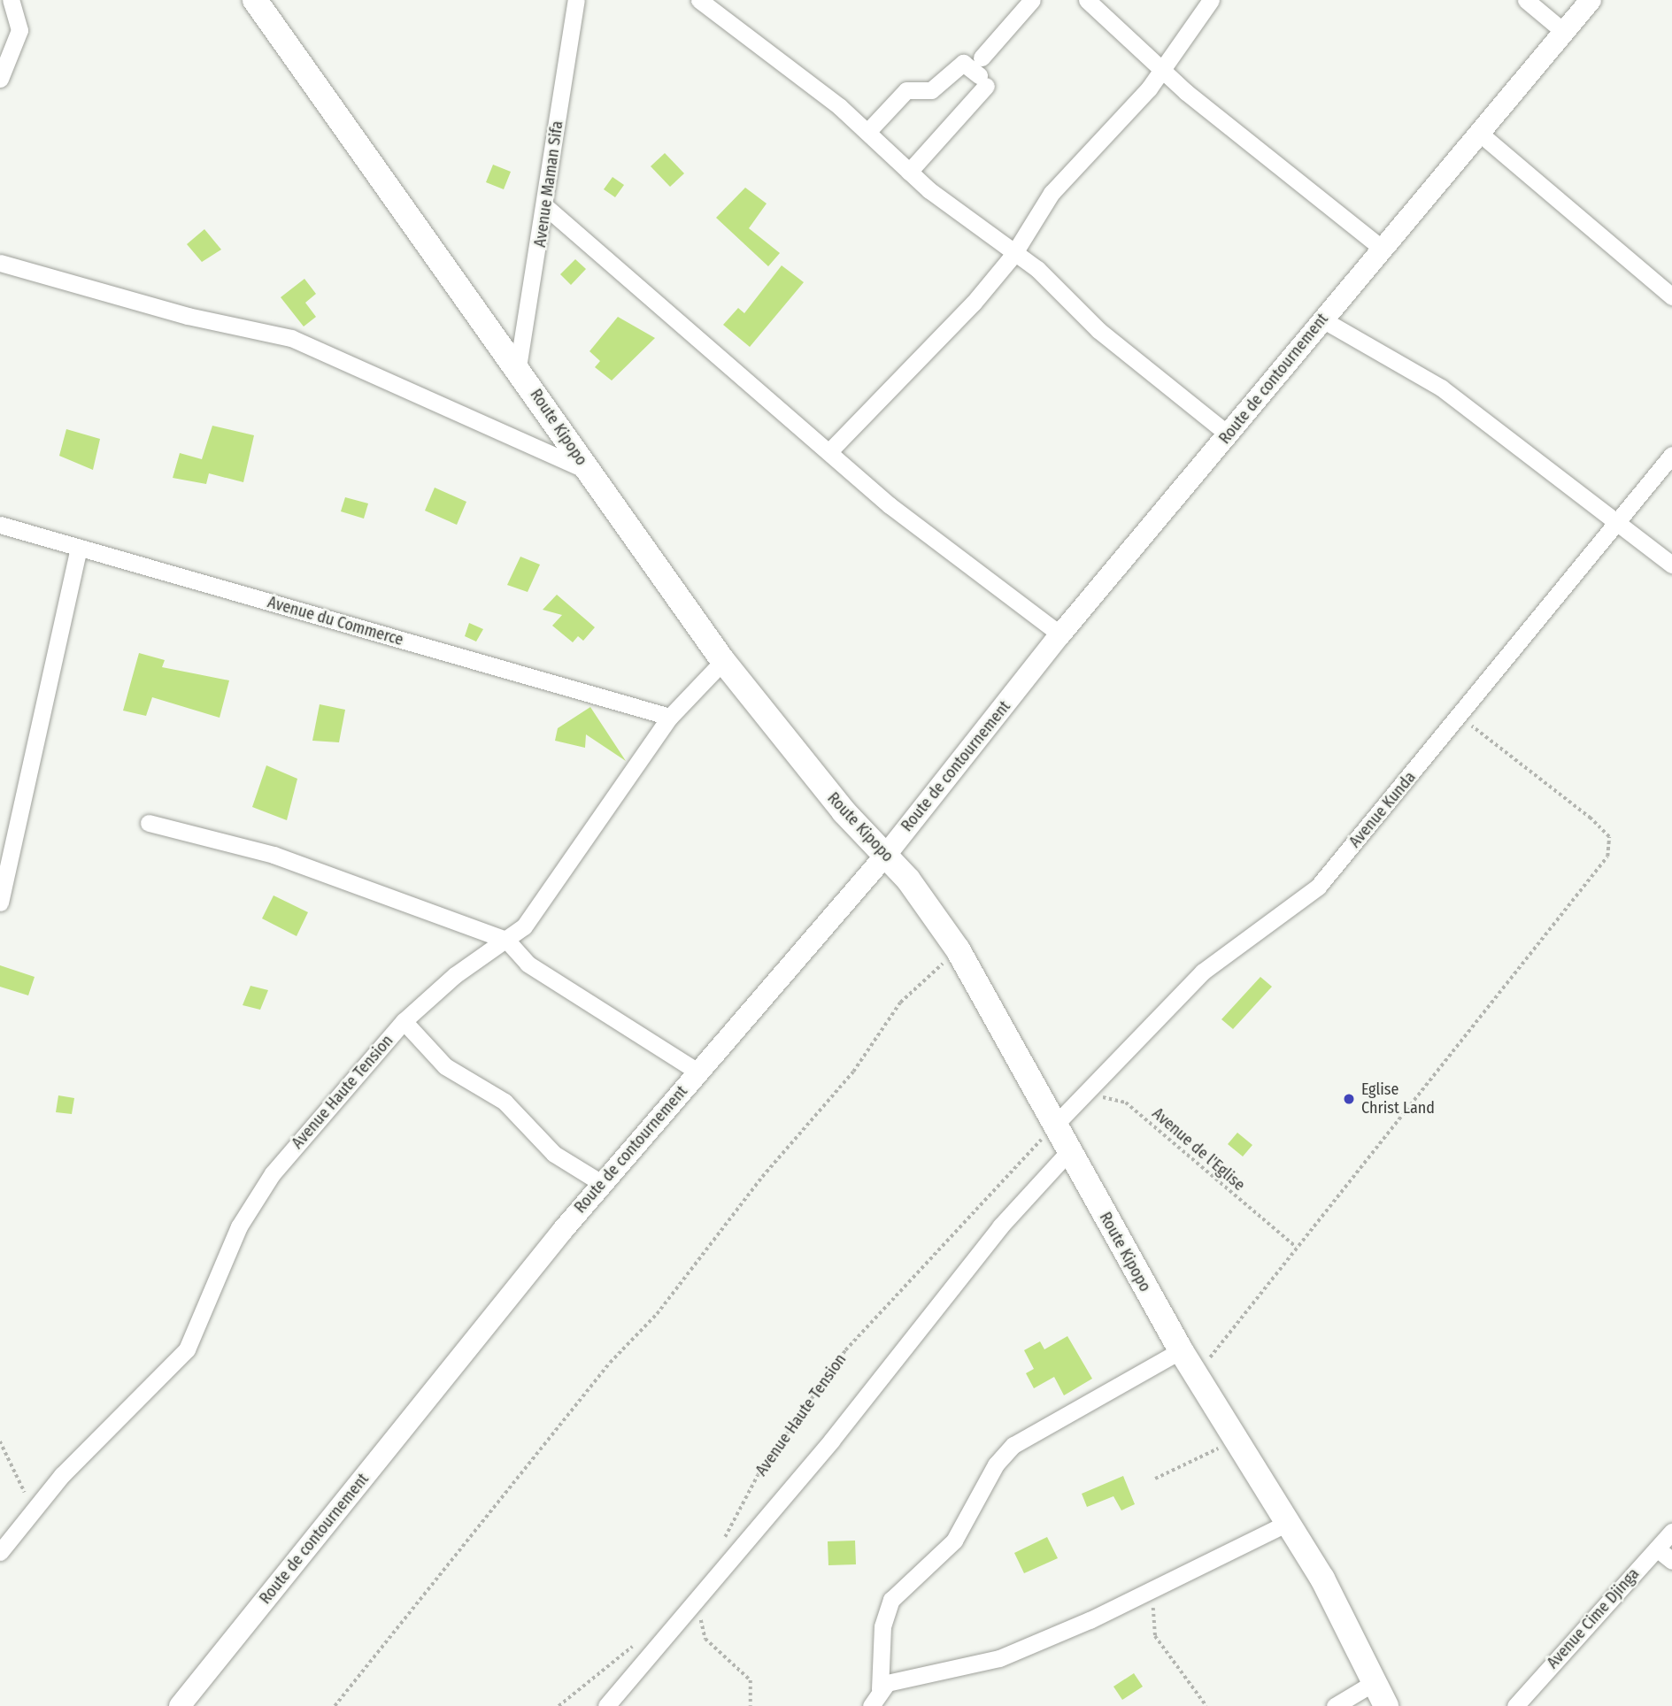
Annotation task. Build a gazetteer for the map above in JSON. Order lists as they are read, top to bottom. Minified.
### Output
{"streets":{"main road":["Route Kipopo"],"street":["Avenue Maman Sifa","Route de contournement","Avenue du Commerce","Avenue Kunda","Avenue Haute Tension","Avenue Cime Djinga"],"path":["Avenue de l'Eglise"]},"crossings":[["Avenue Maman Sifa","Route Kipopo"],["Route de contournement","Route Kipopo"],["Route Kipopo","Avenue Kunda"],["Route Kipopo","Avenue Haute Tension"],["Avenue du Commerce","Avenue Haute Tension"],["Avenue Kunda","Avenue Haute Tension"],["Avenue Kunda","Avenue de l'Eglise"]],"places":["Eglise Christ Land"]}
